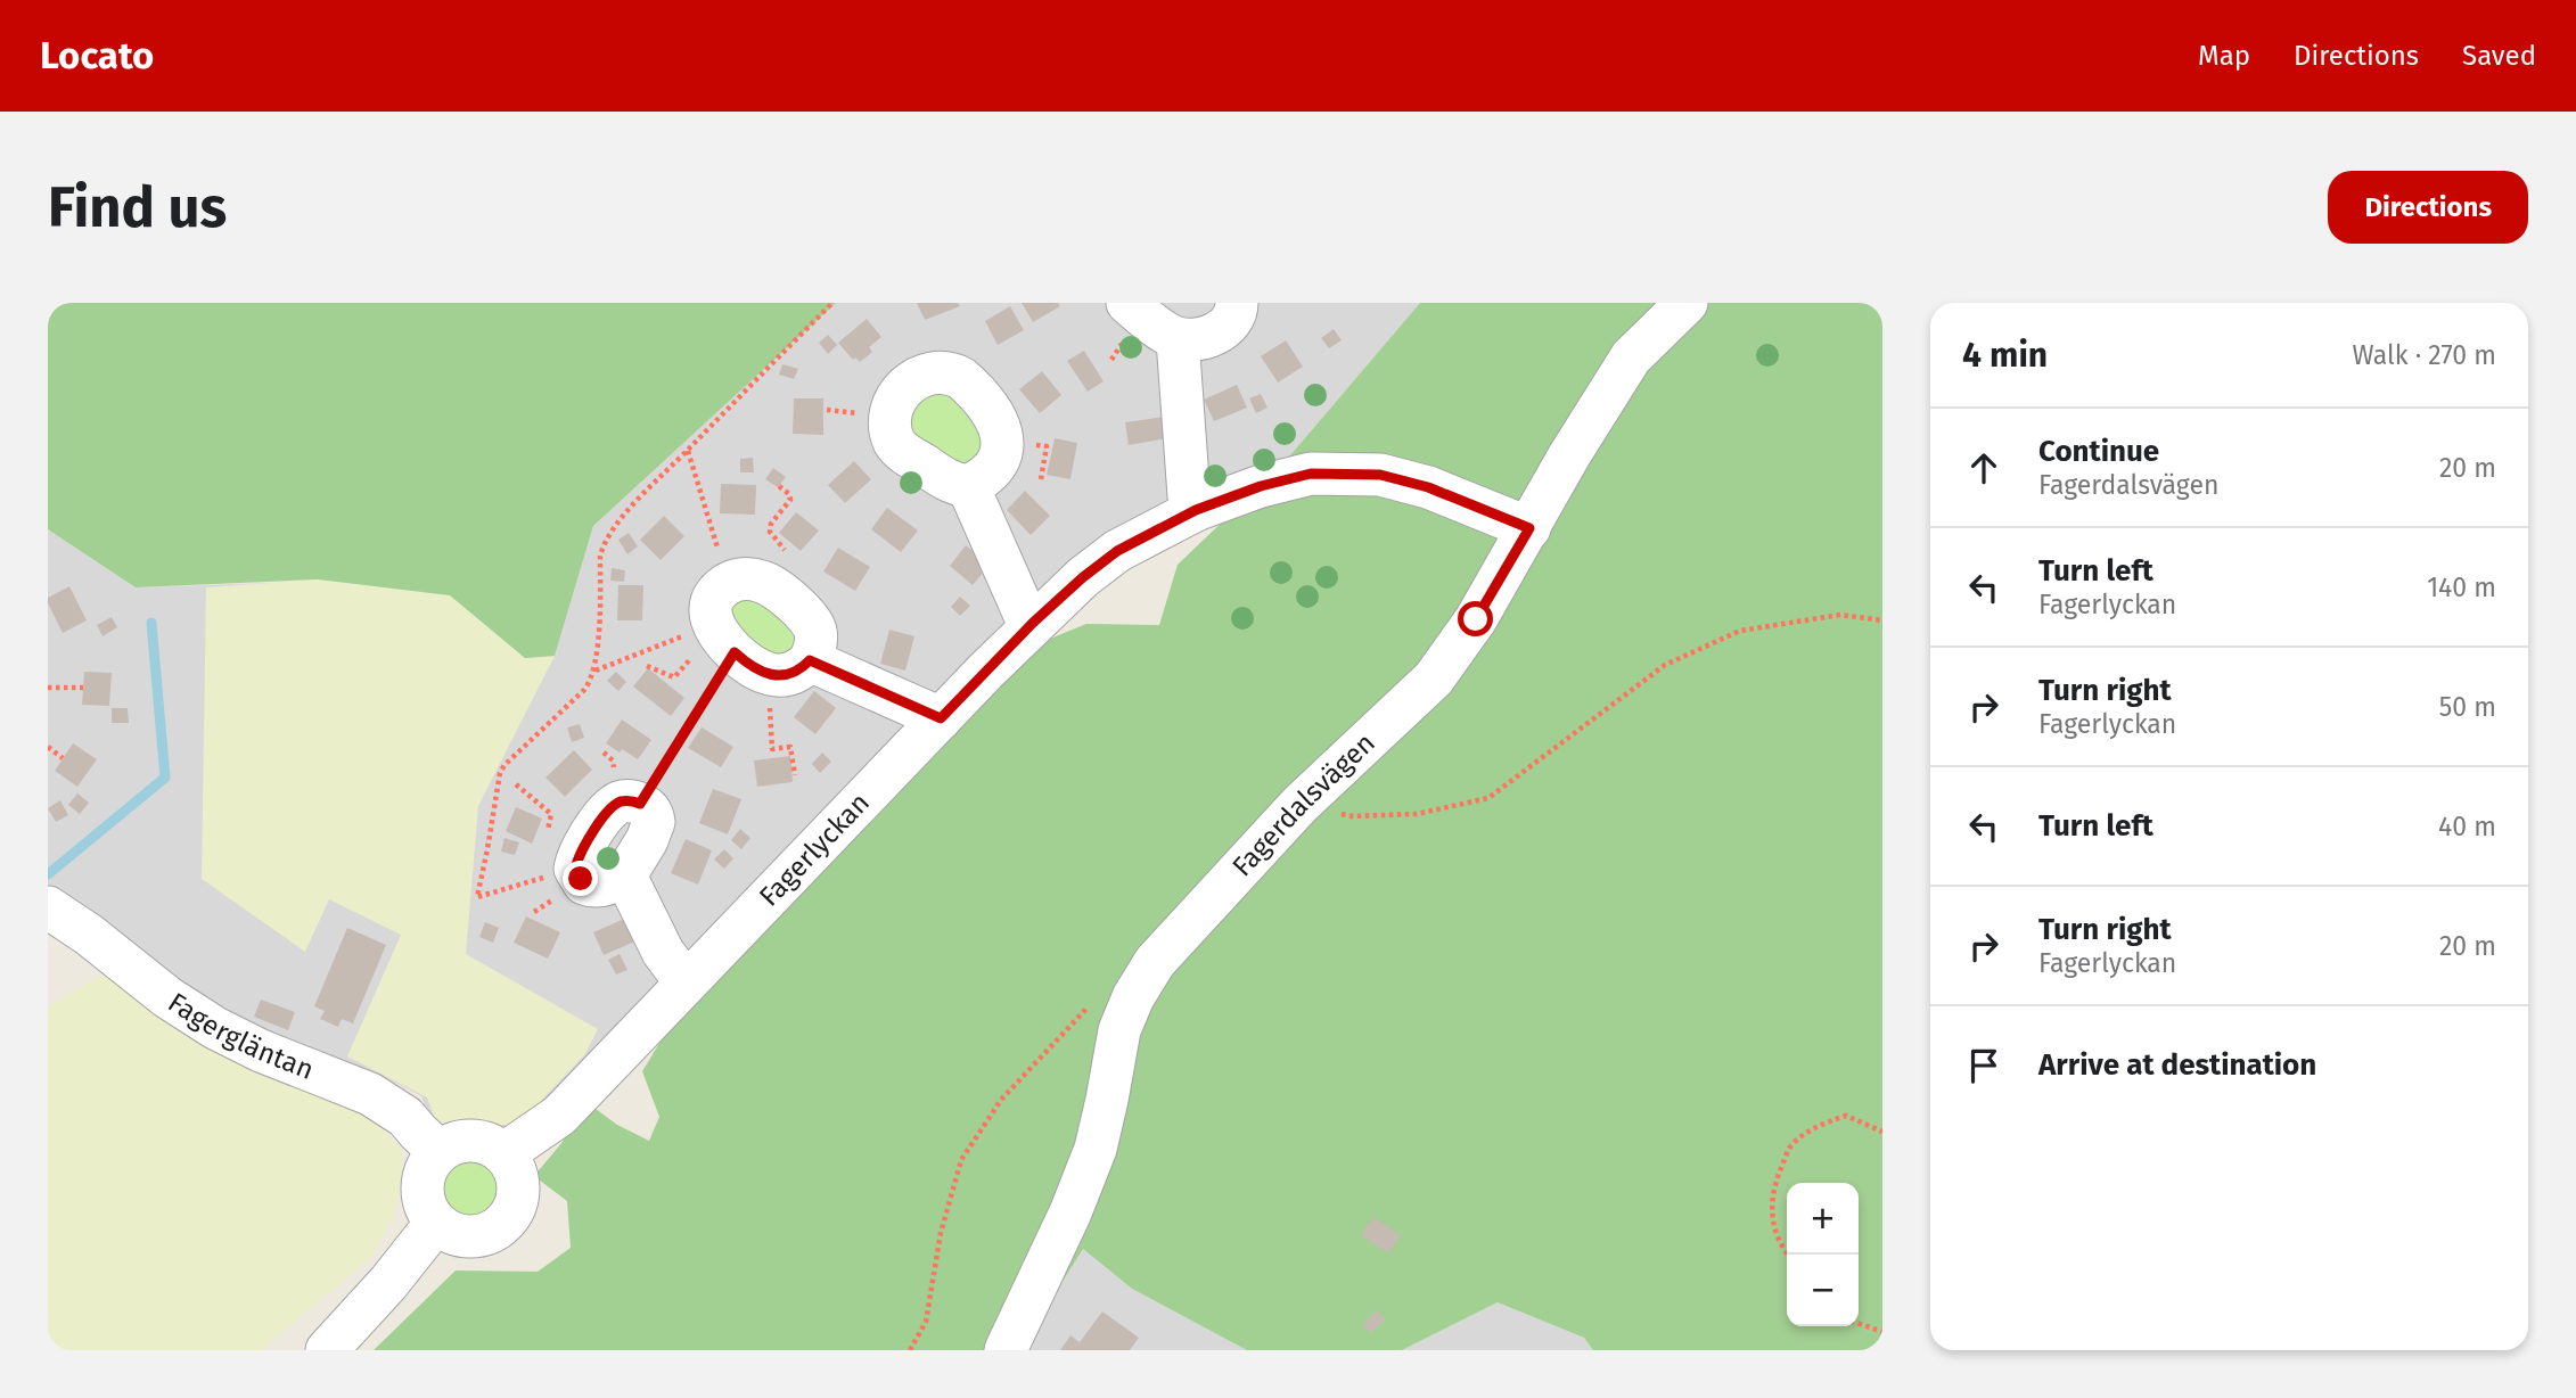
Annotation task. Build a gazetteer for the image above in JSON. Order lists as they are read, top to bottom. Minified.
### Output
{"streets":{"street":["Fagerdalsvägen","Fagerlyckan","Fagergläntan"]},"crossings":[["Fagerdalsvägen","Fagerlyckan"],["Fagerlyckan","Fagergläntan"]],"page":{"header":"Locato","nav":["Map","Directions","Saved"],"buttons":"Directions","title":"Find us","heading":["4 min","Walk · 270 m"],"list":[["Continue","Fagerdalsvägen","20 m"],["Turn left","Fagerlyckan","140 m"],["Turn right","Fagerlyckan","50 m"],["Turn left","40 m"],["Turn right","Fagerlyckan","20 m"],"Arrive at destination"],"map_buttons":["+","−"]}}
